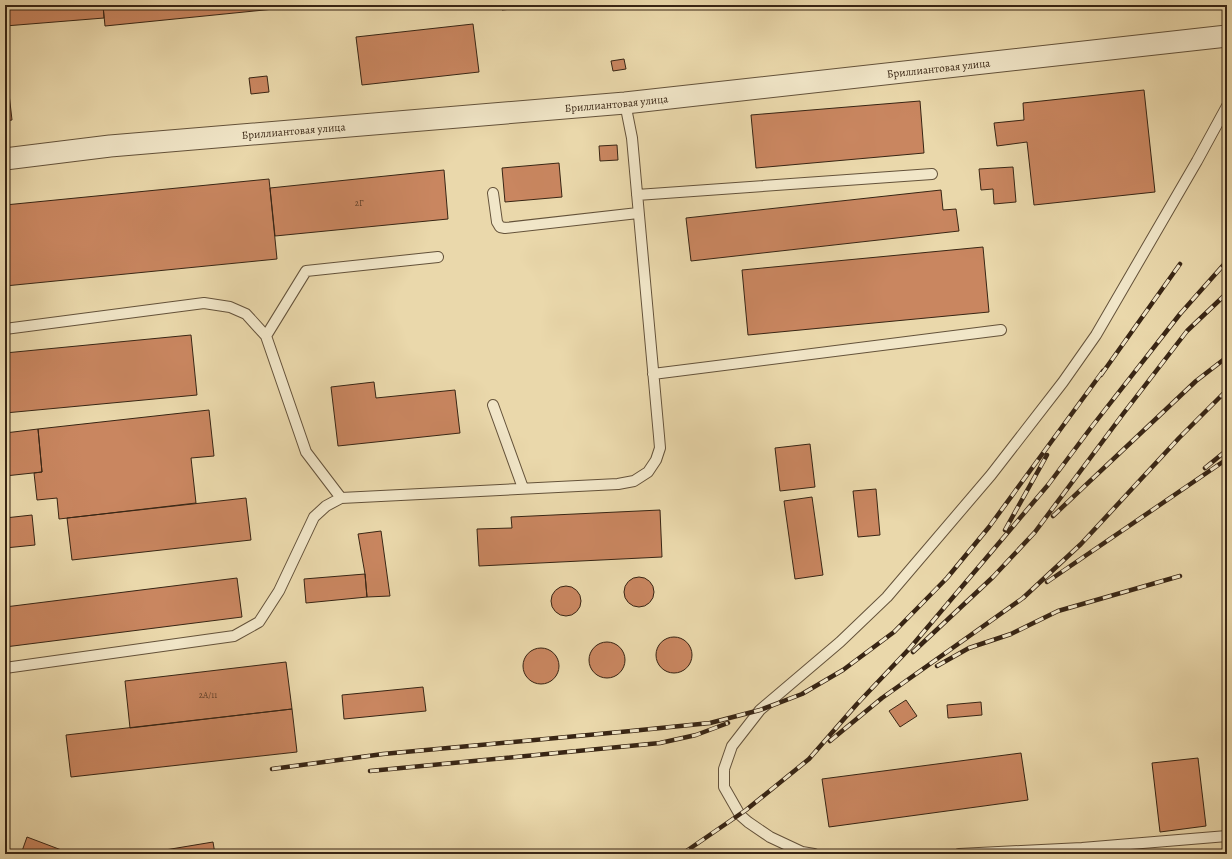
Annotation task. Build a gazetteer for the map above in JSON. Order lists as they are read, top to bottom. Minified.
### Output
{"streets":{"street":["Бриллиантовая улица"]},"house_numbers":["2Г","2А/11"]}
